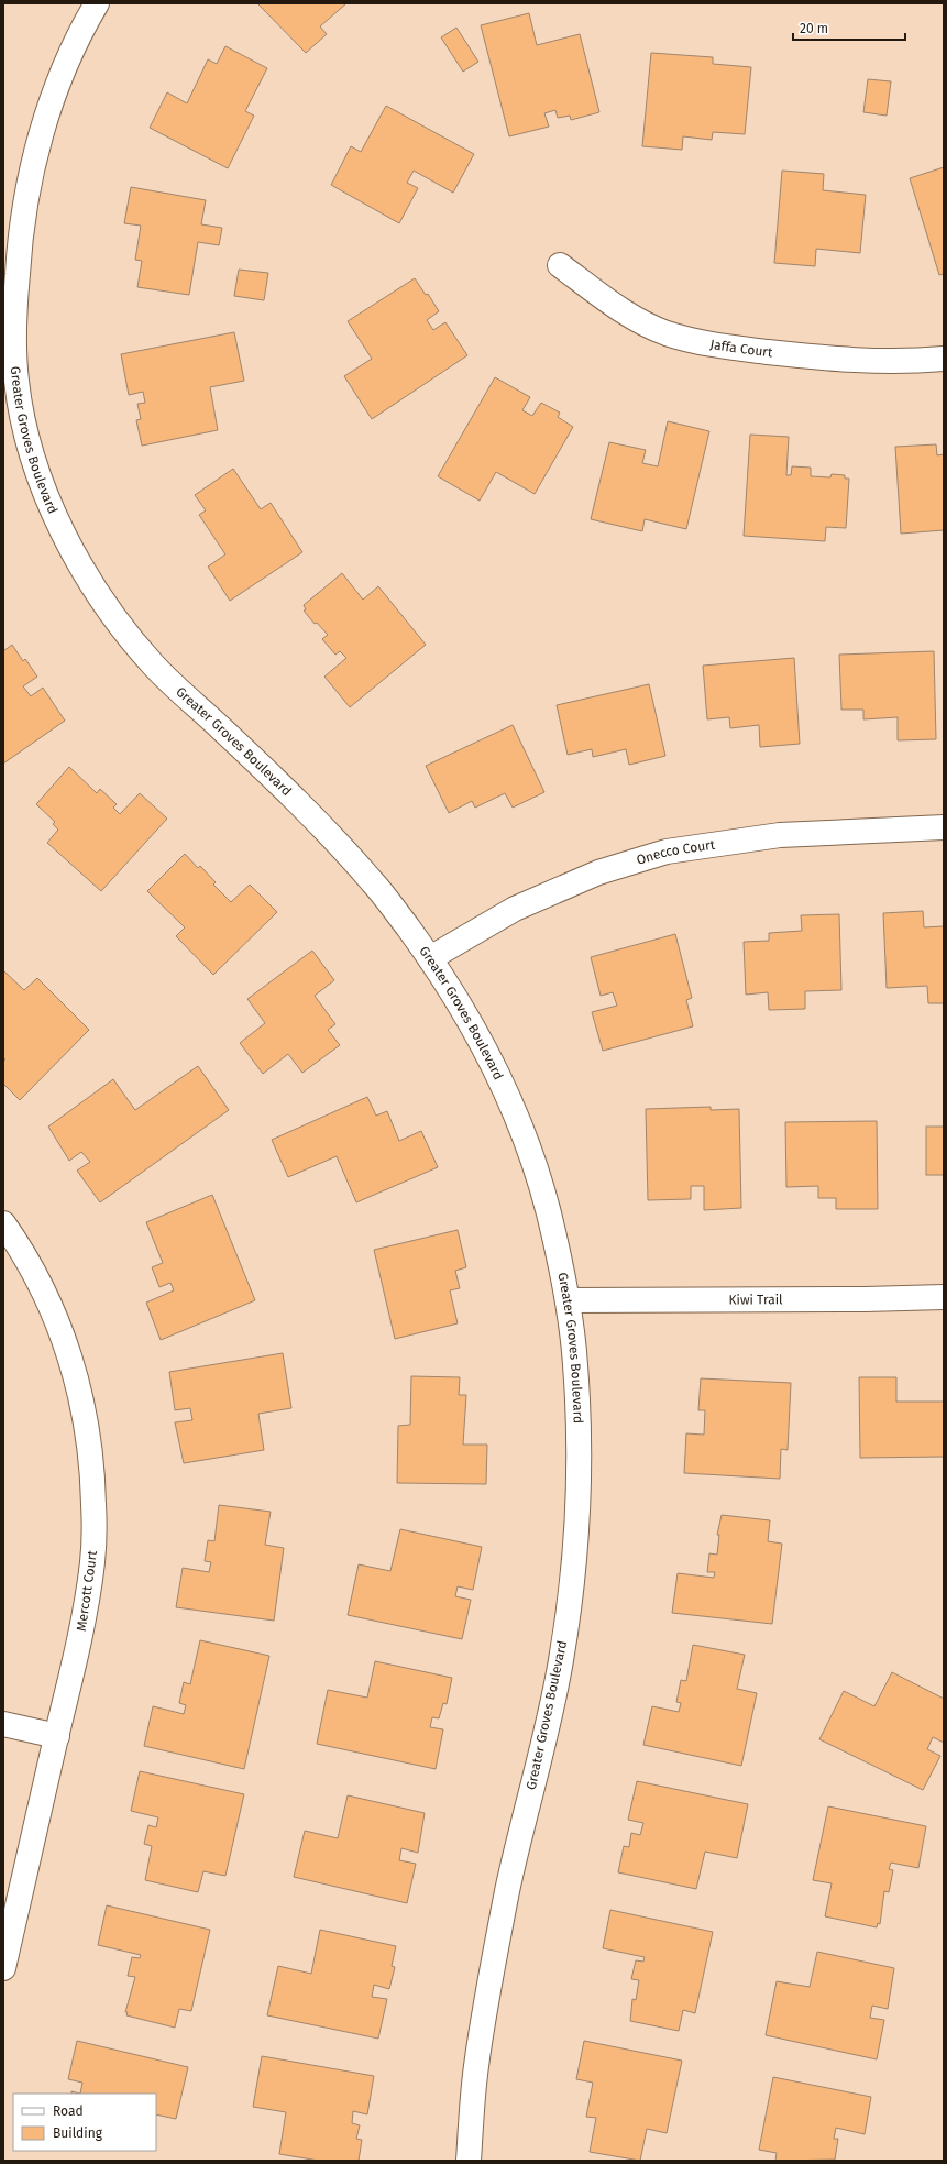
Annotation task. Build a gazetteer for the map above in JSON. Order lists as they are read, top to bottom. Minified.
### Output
{"streets":{"street":["Jaffa Court","Greater Groves Boulevard","Onecco Court","Kiwi Trail","Mercott Court"]},"crossings":[["Greater Groves Boulevard","Onecco Court"],["Greater Groves Boulevard","Kiwi Trail"]],"legend":["Road","Building"],"scale_bar":"20 m"}
